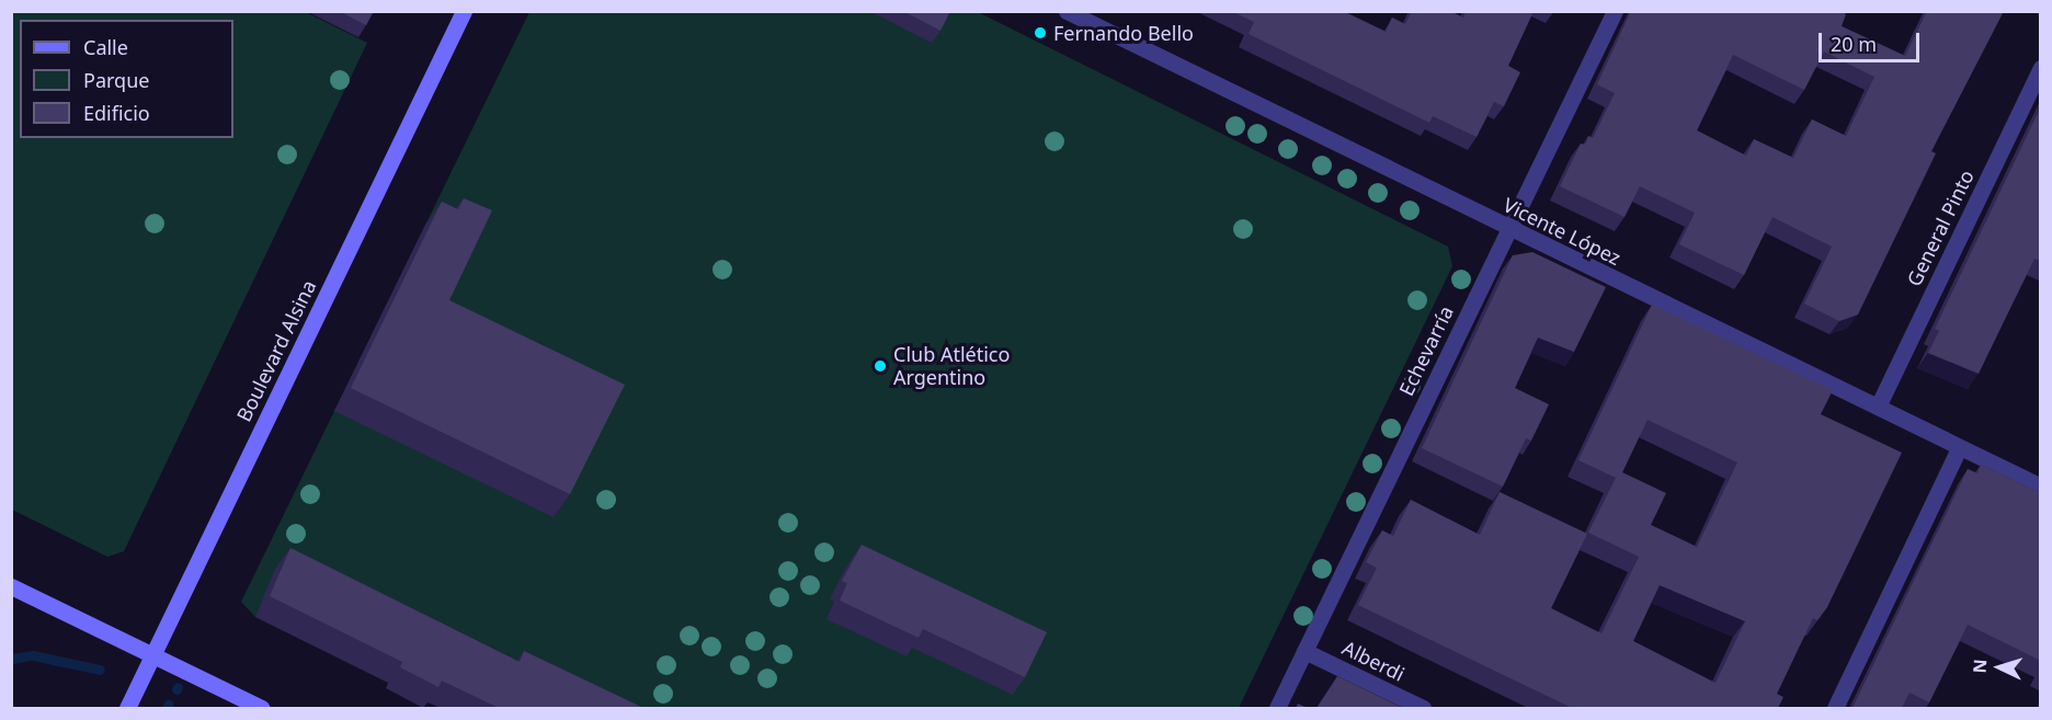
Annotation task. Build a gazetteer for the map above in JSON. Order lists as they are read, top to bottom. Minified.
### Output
{"streets":{"main road":["Boulevard Alsina"],"street":["General Pinto","Vicente López","Echevarría","Alberdi"]},"crossings":[["General Pinto","Vicente López"],["Vicente López","Echevarría"],["Echevarría","Alberdi"]],"places":["Fernando Bello","Club Atlético Argentino"],"legend":["Calle","Parque","Edificio"],"scale_bar":"20 m","north":"left"}
